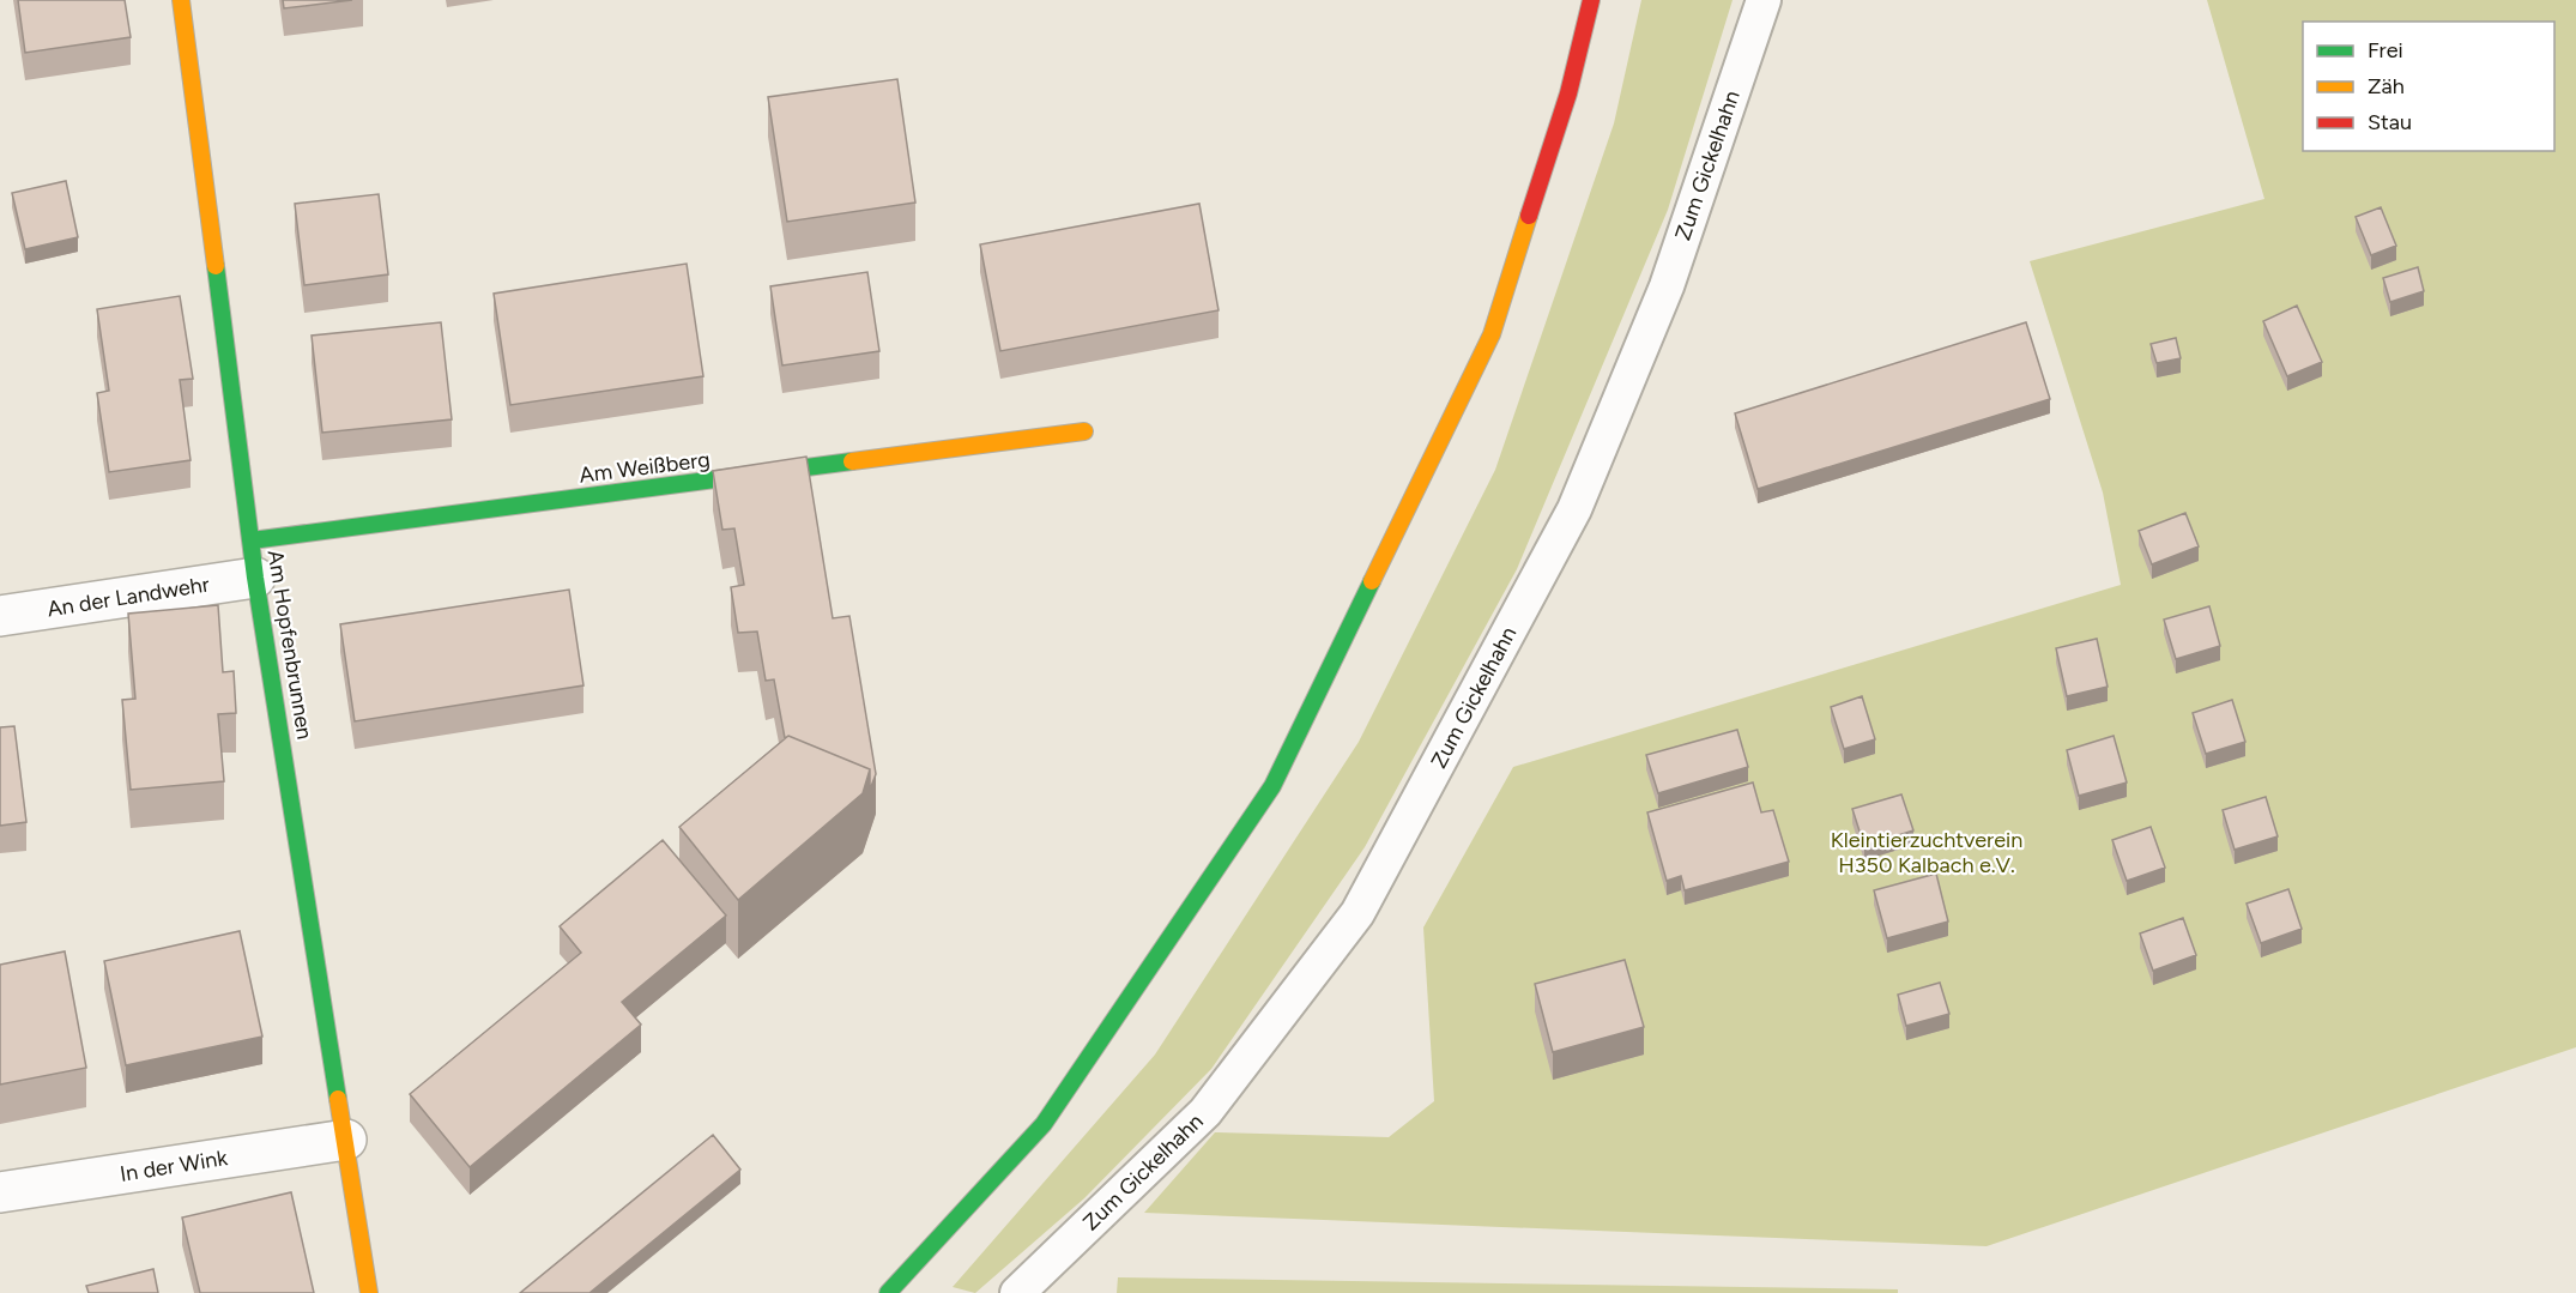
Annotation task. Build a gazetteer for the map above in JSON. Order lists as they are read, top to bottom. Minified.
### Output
{"streets":{"street":["Am Weißberg","An der Landwehr","Am Hopfenbrunnen","In der Wink"],"lane":["Zum Gickelhahn"]},"crossings":[["Am Weißberg","An der Landwehr"],["Am Weißberg","Am Hopfenbrunnen"],["An der Landwehr","Am Hopfenbrunnen"],["Am Hopfenbrunnen","In der Wink"]],"parks":["Kleintierzuchtverein H350 Kalbach e.V."],"legend":["Frei","Zäh","Stau"]}
